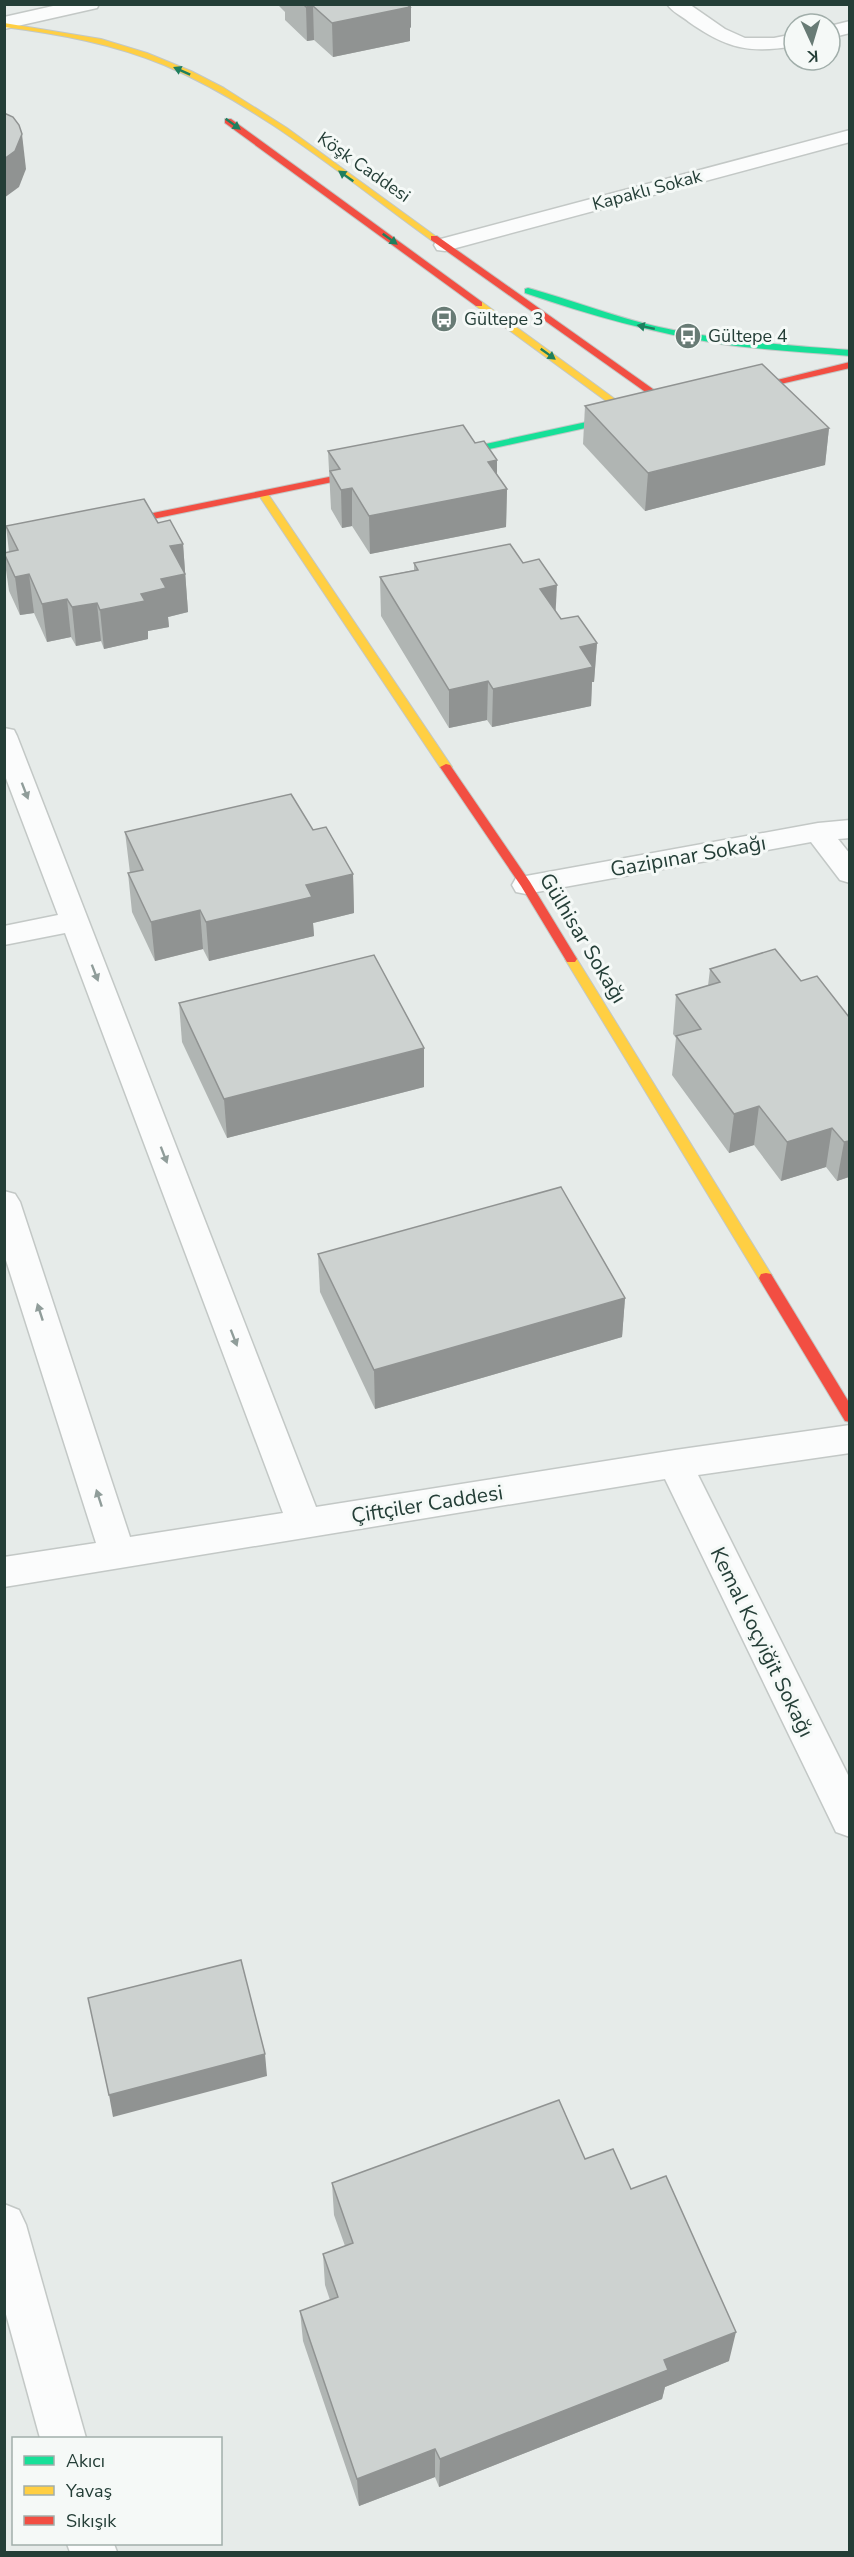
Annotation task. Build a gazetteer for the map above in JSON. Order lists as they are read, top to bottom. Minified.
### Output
{"streets":{"street":["Köşk Caddesi","Kapaklı Sokak","Gazipınar Sokağı","Gülhisar Sokağı","Çiftçiler Caddesi","Kemal Koçyiğit Sokağı"]},"crossings":[["Köşk Caddesi","Kapaklı Sokak"],["Gazipınar Sokağı","Gülhisar Sokağı"],["Çiftçiler Caddesi","Kemal Koçyiğit Sokağı"]],"places":{"bus stop":["Gültepe 3","Gültepe 4"]},"legend":["Akıcı","Yavaş","Sıkışık"],"north":"bottom"}
